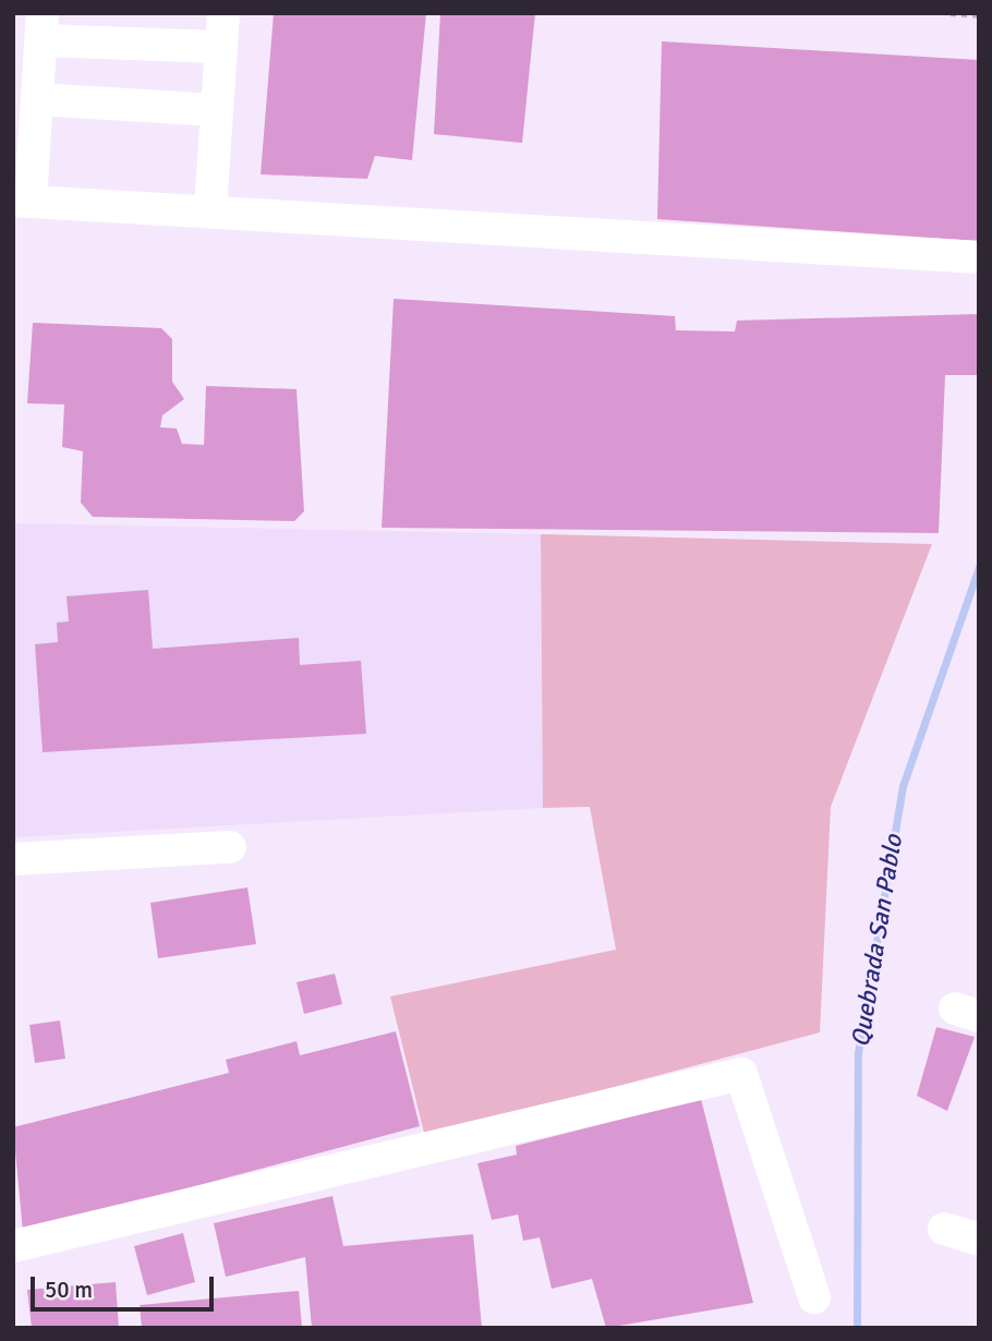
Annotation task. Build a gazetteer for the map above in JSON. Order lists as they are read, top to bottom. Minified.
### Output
{"water":["Quebrada San Pablo"],"scale_bar":"50 m"}
